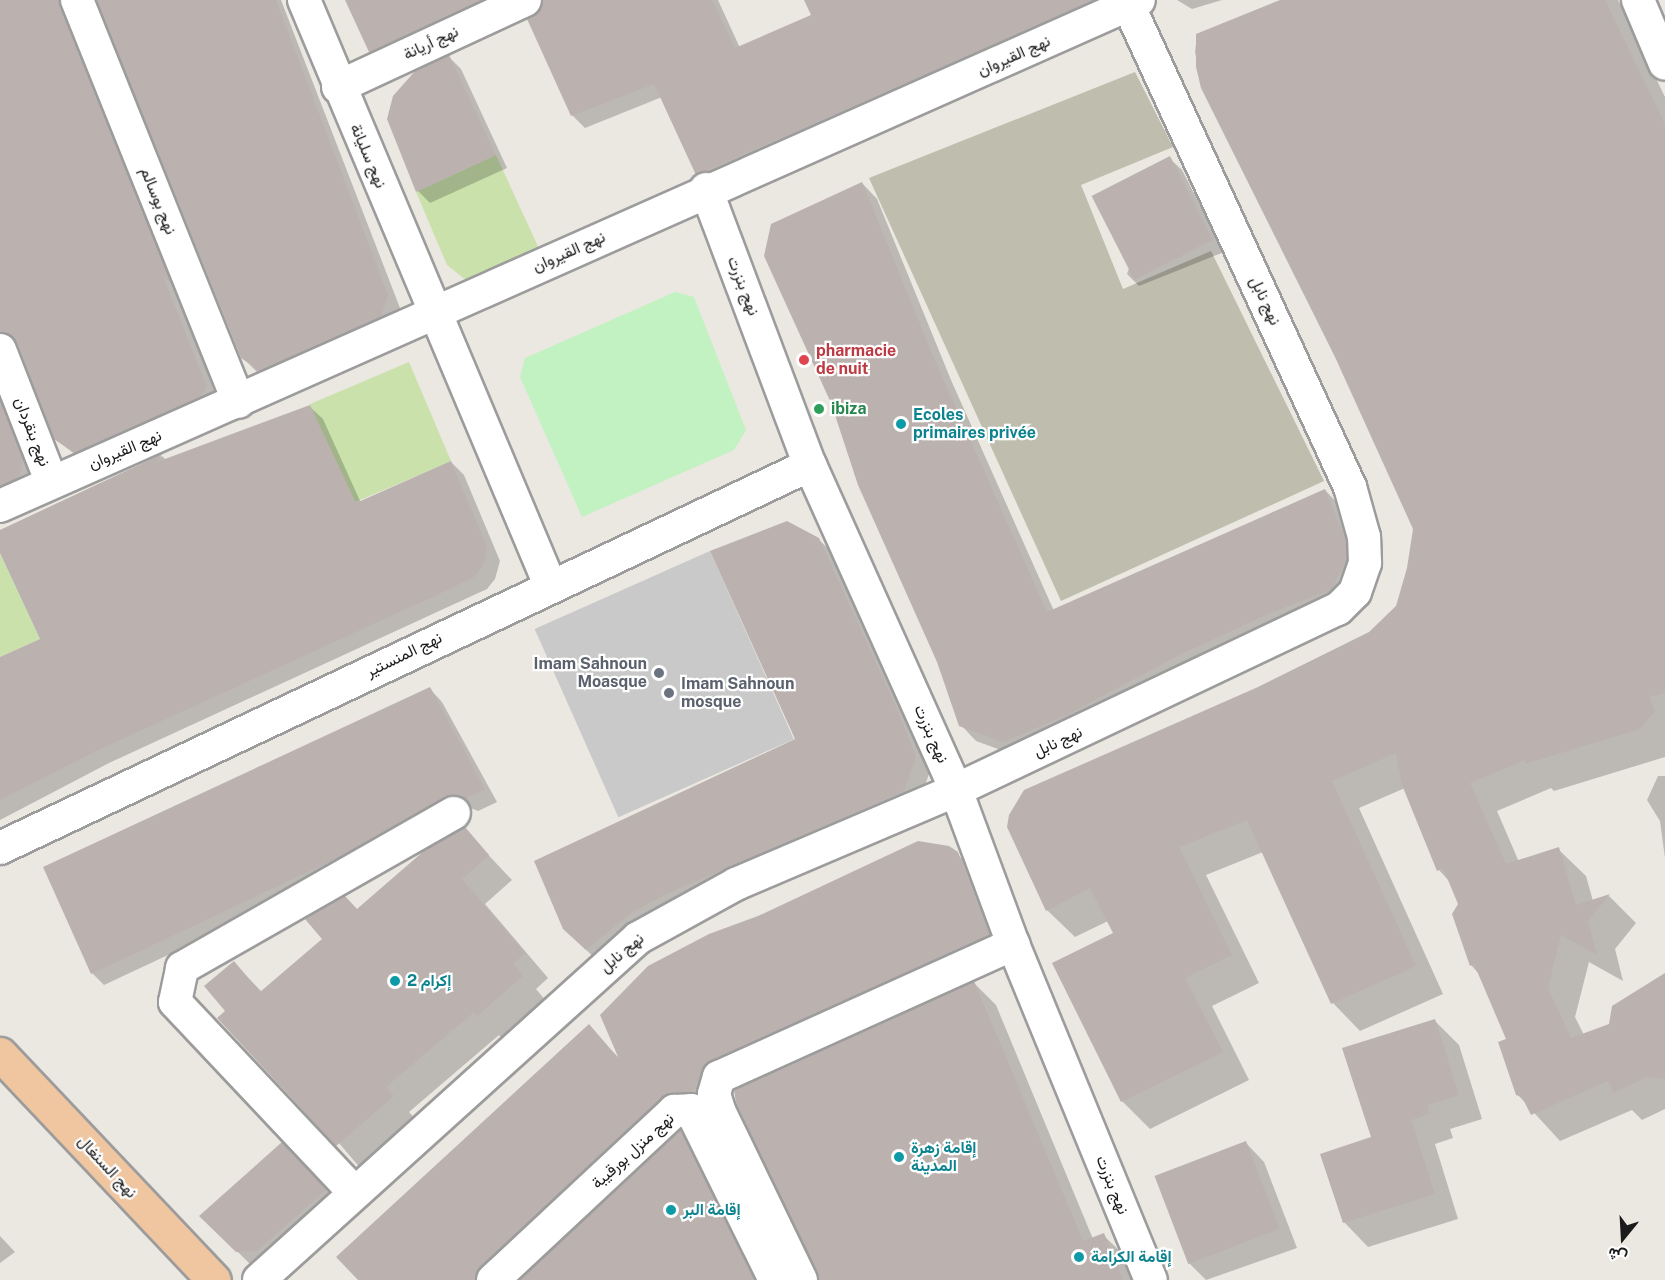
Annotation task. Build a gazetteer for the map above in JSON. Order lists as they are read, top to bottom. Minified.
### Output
{"streets":{"main road":["نهج السنغال"],"street":["نهج أريانة","نهج القيروان","نهج سليانة","نهج بوسالم","نهج بنزرت","نهج نابل","نهج بنقردان","نهج المنستير","نهج منزل بورقيبة"]},"crossings":[["نهج أريانة","نهج سليانة"],["نهج القيروان","نهج سليانة"],["نهج القيروان","نهج بوسالم"],["نهج القيروان","نهج بنزرت"],["نهج القيروان","نهج نابل"],["نهج القيروان","نهج بنقردان"],["نهج سليانة","نهج المنستير"],["نهج بنزرت","نهج نابل"],["نهج بنزرت","نهج المنستير"]],"places":["pharmacie de nuit","ibiza","Ecoles primaires privée","Imam Sahnoun Moasque","Imam Sahnoun mosque","إكرام 2","إقامة زهرة المدينة","إقامة البر","إقامة الكرامة"],"north":"bottom"}
